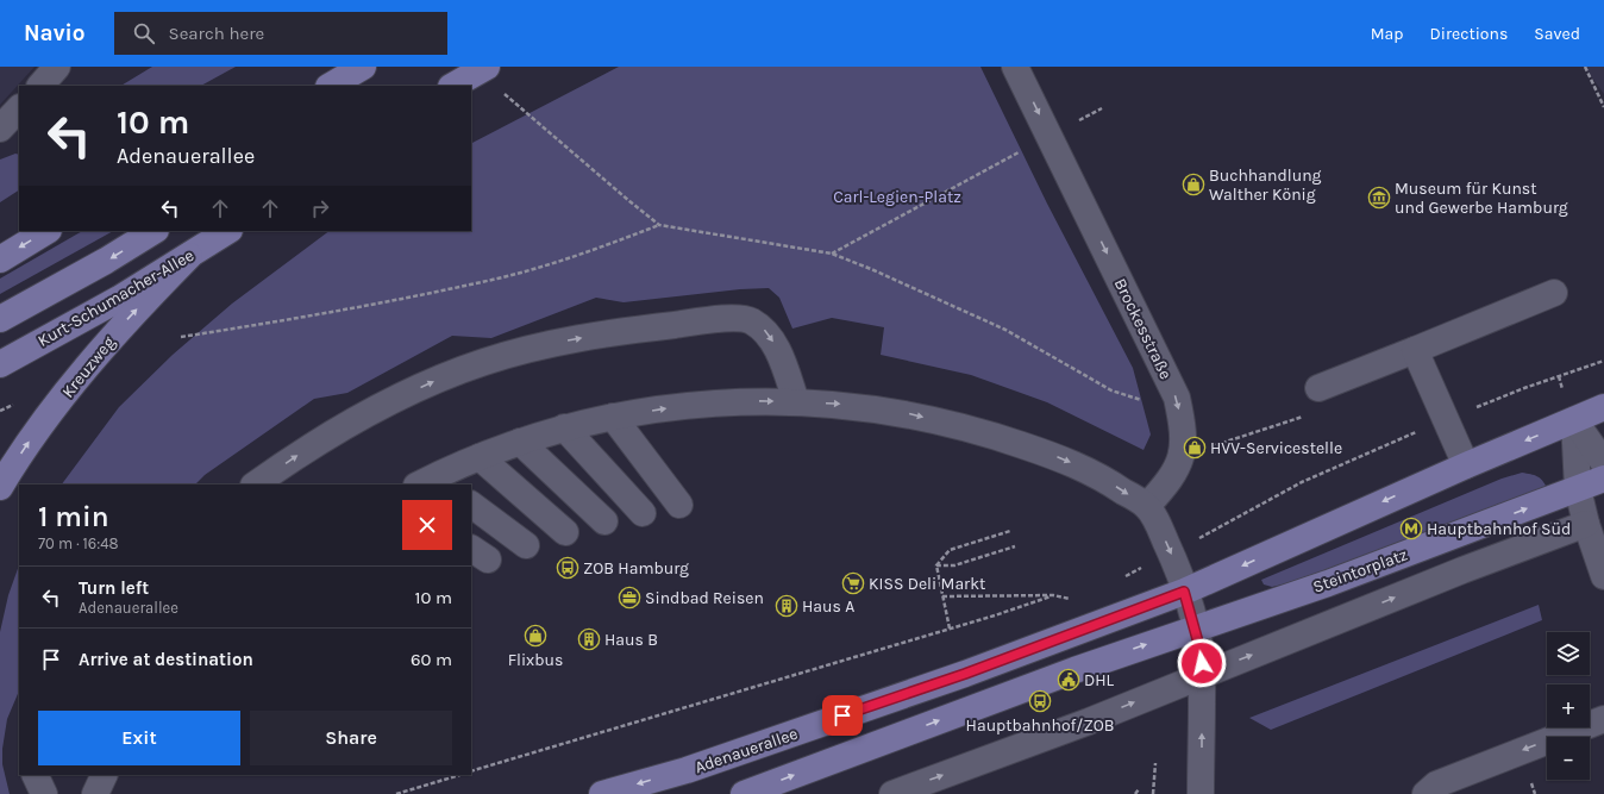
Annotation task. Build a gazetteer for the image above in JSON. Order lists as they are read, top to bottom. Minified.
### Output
{"streets":{"main road":["Kurt-Schumacher-Allee","Kreuzweg","Steintorplatz","Adenauerallee"],"street":["Brockesstraße"]},"crossings":[["Kurt-Schumacher-Allee","Kreuzweg"]],"one_way":["Brockesstraße"],"parks":["Carl-Legien-Platz"],"places":{"shop":["Buchhandlung Walther König","HVV-Servicestelle","Flixbus"],"museum":["Museum für Kunst und Gewerbe Hamburg"],"metro station":["Hauptbahnhof Süd"],"bus stop":["ZOB Hamburg","Hauptbahnhof/ZOB"],"supermarket":["KISS Deli Markt"],"office":["Sindbad Reisen"],"building":["Haus A","Haus B"],"public building":["DHL"]},"page":{"header":"Navio","search":"Search here","nav":["Map","Directions","Saved"],"turn":["10 m","Adenauerallee"],"heading":["1 min","70 m · 16:48"],"list":[{"name":"Turn left","note":"Adenauerallee","value":"10 m"},{"name":"Arrive at destination","value":"60 m"}],"map_buttons":["+","−"],"buttons":["Exit","Share"]}}
